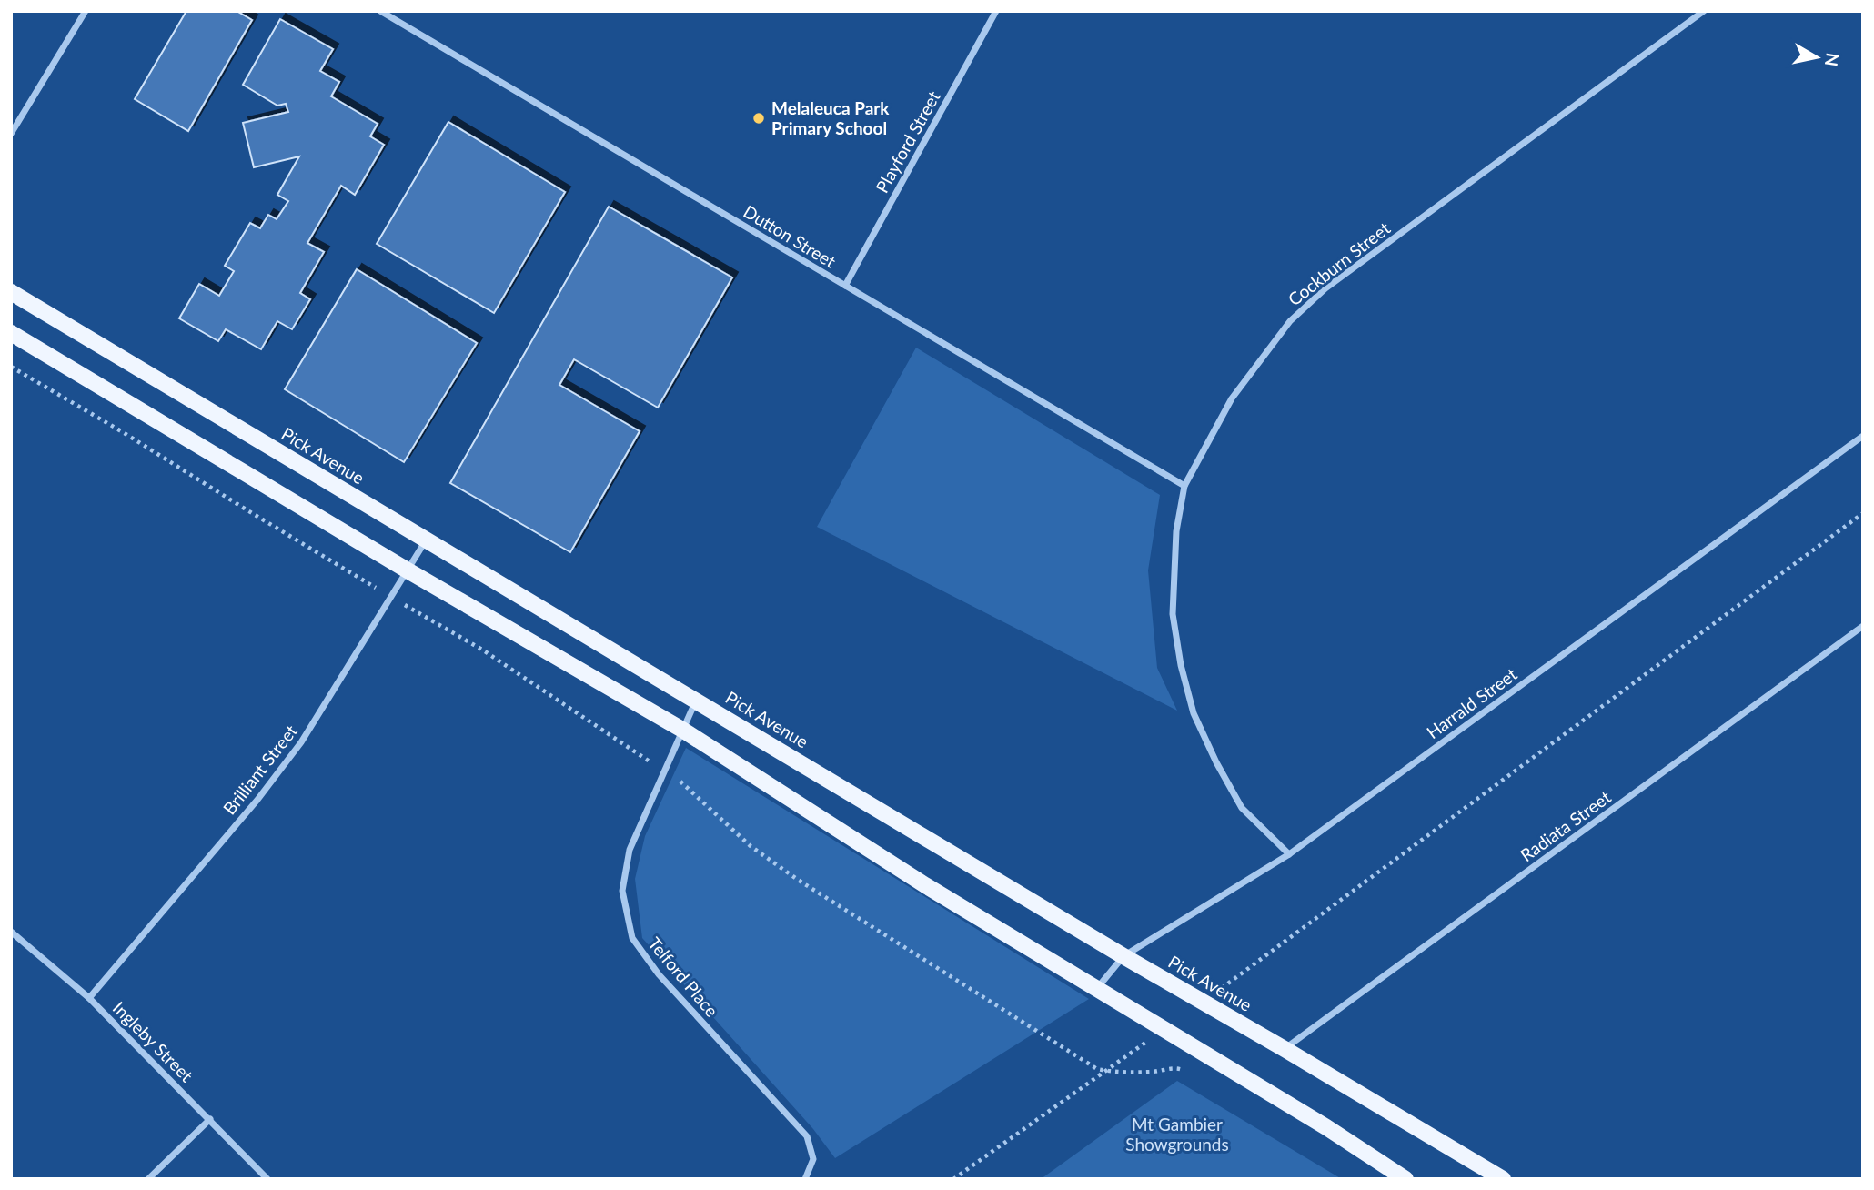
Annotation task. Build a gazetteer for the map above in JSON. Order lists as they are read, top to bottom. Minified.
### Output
{"streets":{"main road":["Pick Avenue"],"street":["Playford Street","Dutton Street","Cockburn Street","Harrald Street","Brilliant Street","Radiata Street","Telford Place","Ingleby Street"]},"crossings":[["Playford Street","Dutton Street"],["Dutton Street","Cockburn Street"],["Cockburn Street","Harrald Street"],["Pick Avenue","Harrald Street"],["Pick Avenue","Brilliant Street"],["Pick Avenue","Radiata Street"],["Pick Avenue","Telford Place"],["Brilliant Street","Ingleby Street"]],"parks":["Mt Gambier Showgrounds"],"places":["Melaleuca Park Primary School"],"north":"right"}
